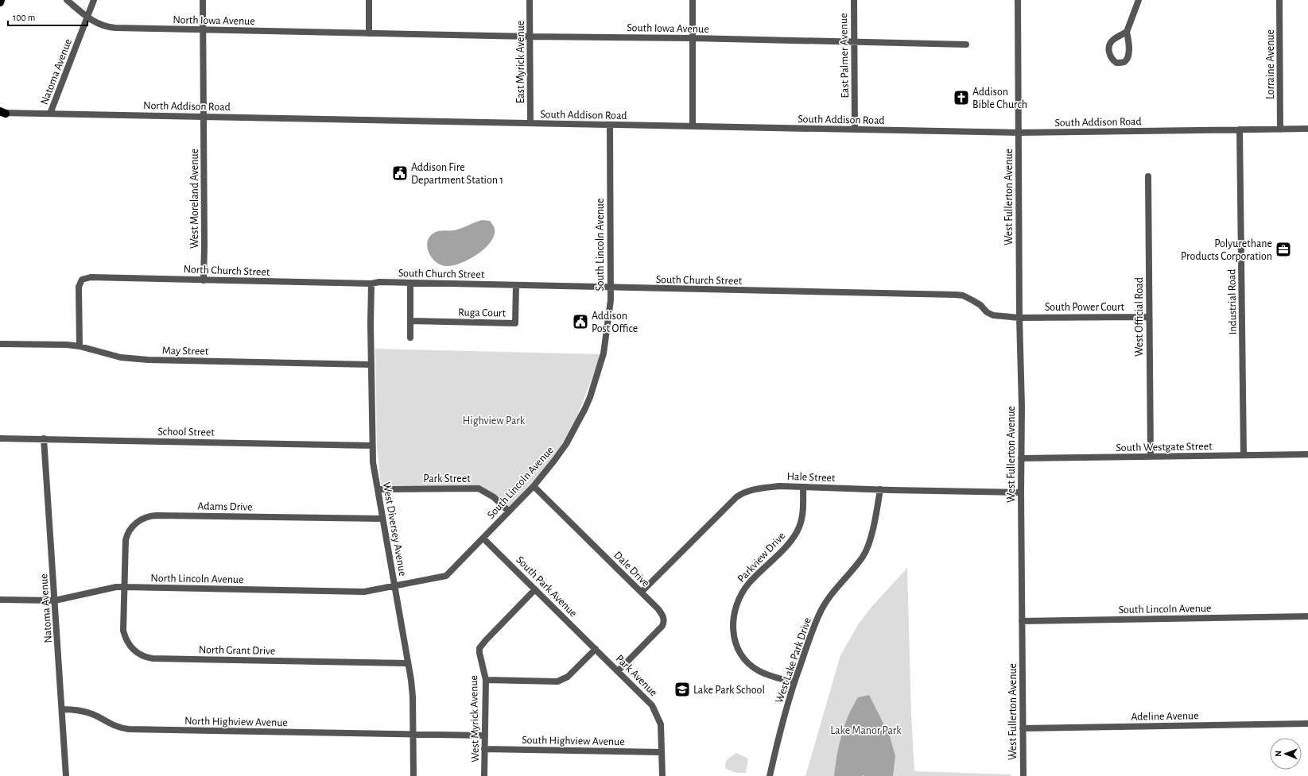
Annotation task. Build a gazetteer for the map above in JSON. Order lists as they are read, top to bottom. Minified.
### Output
{"streets":{"street":["North Iowa Avenue","South Iowa Avenue","East Palmer Avenue","East Myrick Avenue","Lorraine Avenue","Natoma Avenue","North Addison Road","South Addison Road","West Fullerton Avenue","West Moreland Avenue","South Lincoln Avenue","North Church Street","South Church Street","Industrial Road","South Power Court","Ruga Court","West Official Road","May Street","School Street","South Westgate Street","Hale Street","Park Street","Adams Drive","West Diversey Avenue","Parkview Drive","Dale Drive","North Lincoln Avenue","South Park Avenue","North Grant Drive","West Lake Park Drive","Park Avenue","Adeline Avenue","West Myrick Avenue","North Highview Avenue","South Highview Avenue"]},"crossings":[["North Iowa Avenue","South Iowa Avenue"],["North Iowa Avenue","Natoma Avenue"],["North Iowa Avenue","West Moreland Avenue"],["South Iowa Avenue","East Palmer Avenue"],["South Iowa Avenue","East Myrick Avenue"],["East Palmer Avenue","South Addison Road"],["East Myrick Avenue","South Addison Road"],["Lorraine Avenue","South Addison Road"],["Natoma Avenue","North Addison Road"],["Natoma Avenue","School Street"],["Natoma Avenue","North Lincoln Avenue"],["Natoma Avenue","North Highview Avenue"],["North Addison Road","South Addison Road"],["North Addison Road","West Moreland Avenue"],["South Addison Road","West Fullerton Avenue"],["South Addison Road","South Lincoln Avenue"],["South Addison Road","Industrial Road"],["West Fullerton Avenue","South Lincoln Avenue"],["West Fullerton Avenue","South Church Street"],["West Fullerton Avenue","South Power Court"],["West Fullerton Avenue","South Westgate Street"],["West Fullerton Avenue","Hale Street"],["West Fullerton Avenue","Adeline Avenue"],["West Moreland Avenue","North Church Street"],["South Lincoln Avenue","South Church Street"],["South Lincoln Avenue","Park Street"],["South Lincoln Avenue","West Diversey Avenue"],["South Lincoln Avenue","Dale Drive"],["South Lincoln Avenue","North Lincoln Avenue"],["South Lincoln Avenue","South Park Avenue"],["North Church Street","South Church Street"],["North Church Street","May Street"],["North Church Street","West Diversey Avenue"],["South Church Street","South Power Court"],["South Church Street","Ruga Court"],["South Church Street","West Diversey Avenue"],["Industrial Road","South Westgate Street"],["South Power Court","West Official Road"],["West Official Road","South Westgate Street"],["May Street","West Diversey Avenue"],["School Street","West Diversey Avenue"],["Hale Street","Parkview Drive"],["Hale Street","Dale Drive"],["Hale Street","West Lake Park Drive"],["Park Street","West Diversey Avenue"],["Adams Drive","West Diversey Avenue"],["Adams Drive","North Lincoln Avenue"],["Adams Drive","North Grant Drive"],["West Diversey Avenue","North Lincoln Avenue"],["West Diversey Avenue","North Grant Drive"],["West Diversey Avenue","North Highview Avenue"],["Parkview Drive","West Lake Park Drive"],["Dale Drive","Park Avenue"],["North Lincoln Avenue","North Grant Drive"],["South Park Avenue","Park Avenue"],["South Park Avenue","West Myrick Avenue"],["Park Avenue","South Highview Avenue"],["West Myrick Avenue","South Highview Avenue"]],"parks":["Highview Park","Lake Manor Park"],"places":{"church":["Addison Bible Church"],"public building":["Addison Fire Department Station 1","Addison Post Office"],"office":["Polyurethane Products Corporation"],"school or university":["Lake Park School"]},"scale_bar":"100 m","north":"left"}
